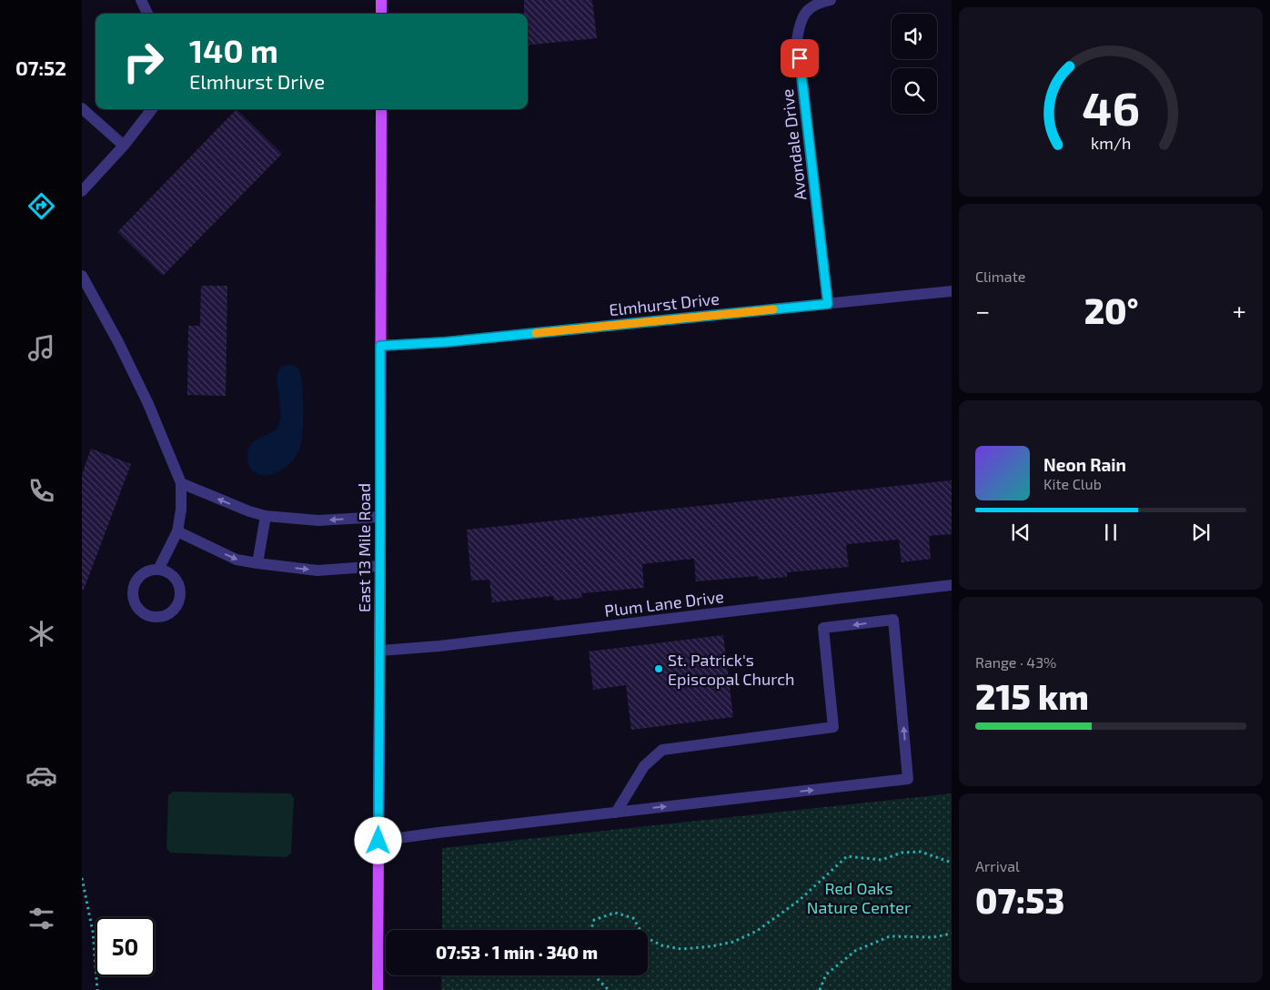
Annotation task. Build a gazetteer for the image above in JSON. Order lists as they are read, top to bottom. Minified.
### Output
{"streets":{"main road":["East 13 Mile Road"],"street":["Avondale Drive","Elmhurst Drive","Plum Lane Drive"]},"crossings":[["Avondale Drive","Elmhurst Drive"],["Elmhurst Drive","East 13 Mile Road"],["East 13 Mile Road","Plum Lane Drive"]],"parks":["Red Oaks Nature Center"],"places":["St. Patrick's Episcopal Church"],"page":{"tabs":"07:52","turn":["140 m","Elmhurst Drive"],"tile":["Climate",["Range · 43%","215 km"],["Arrival","07:53"]],"heat":["−","20°","+"],"song":["Neon Rain","Kite Club"],"limit":"50","trip":"07:53 · 1 min · 340 m","gauge":["46","km/h"]}}
